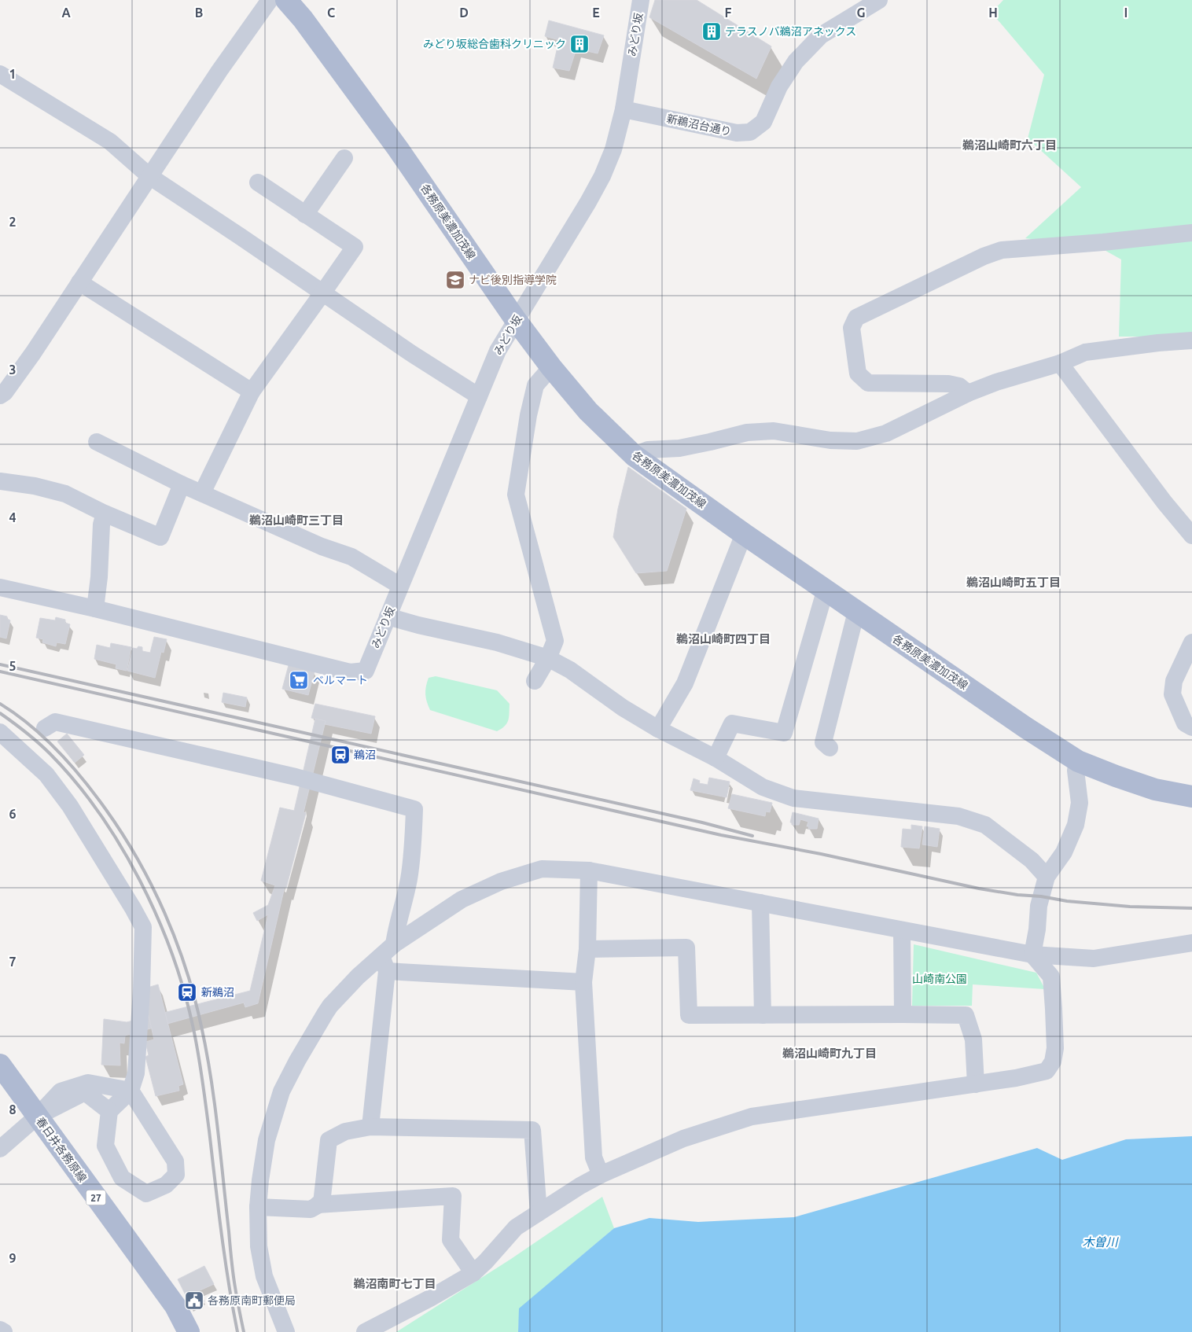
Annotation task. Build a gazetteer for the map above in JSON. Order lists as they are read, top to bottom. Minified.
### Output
{"streets":{"main road":["各務原美濃加茂線","春日井各務原線","27"],"street":["みどり坂","新鵜沼台通り"]},"crossings":[["みどり坂","新鵜沼台通り"],["みどり坂","各務原美濃加茂線"]],"districts":["鵜沼山崎町六丁目","鵜沼山崎町三丁目","鵜沼山崎町五丁目","鵜沼山崎町四丁目","鵜沼山崎町九丁目","鵜沼南町七丁目"],"water":["木曽川"],"parks":["山崎南公園"],"places":{"building":["テラスノバ鵜沼アネックス","みどり坂総合歯科クリニック"],"school or university":["ナビ後別指導学院"],"supermarket":["ベルマート"],"station":["鵜沼","新鵜沼"],"public building":["各務原南町郵便局"]},"grid":{"columns":["A","B","C","D","E","F","G","H","I"],"rows":["1","2","3","4","5","6","7","8","9"]}}
